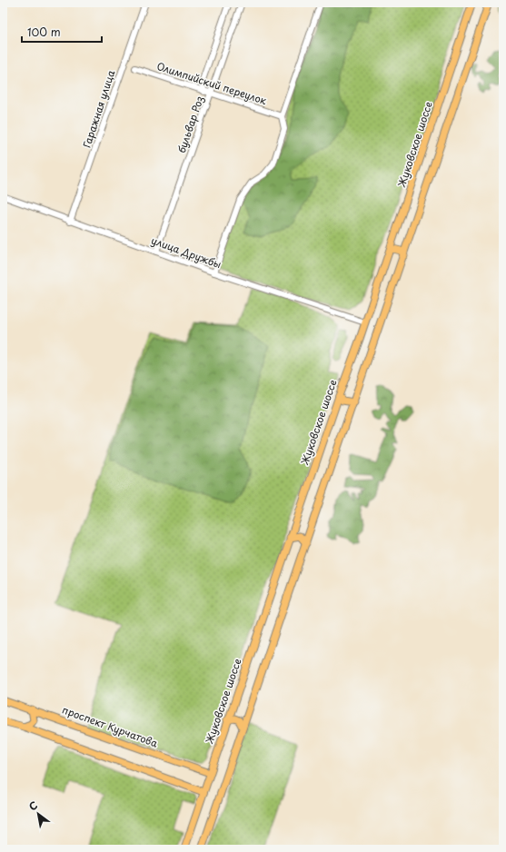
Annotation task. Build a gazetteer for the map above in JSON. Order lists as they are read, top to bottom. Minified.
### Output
{"streets":{"main road":["Жуковское шоссе","проспект Курчатова"],"street":["Олимпийский переулок","Гаражная улица","бульвар Роз","улица Дружбы"]},"crossings":[["Олимпийский переулок","бульвар Роз"],["Гаражная улица","улица Дружбы"],["бульвар Роз","улица Дружбы"],["Жуковское шоссе","улица Дружбы"],["Жуковское шоссе","проспект Курчатова"]],"scale_bar":"100 m","north":"top left"}
